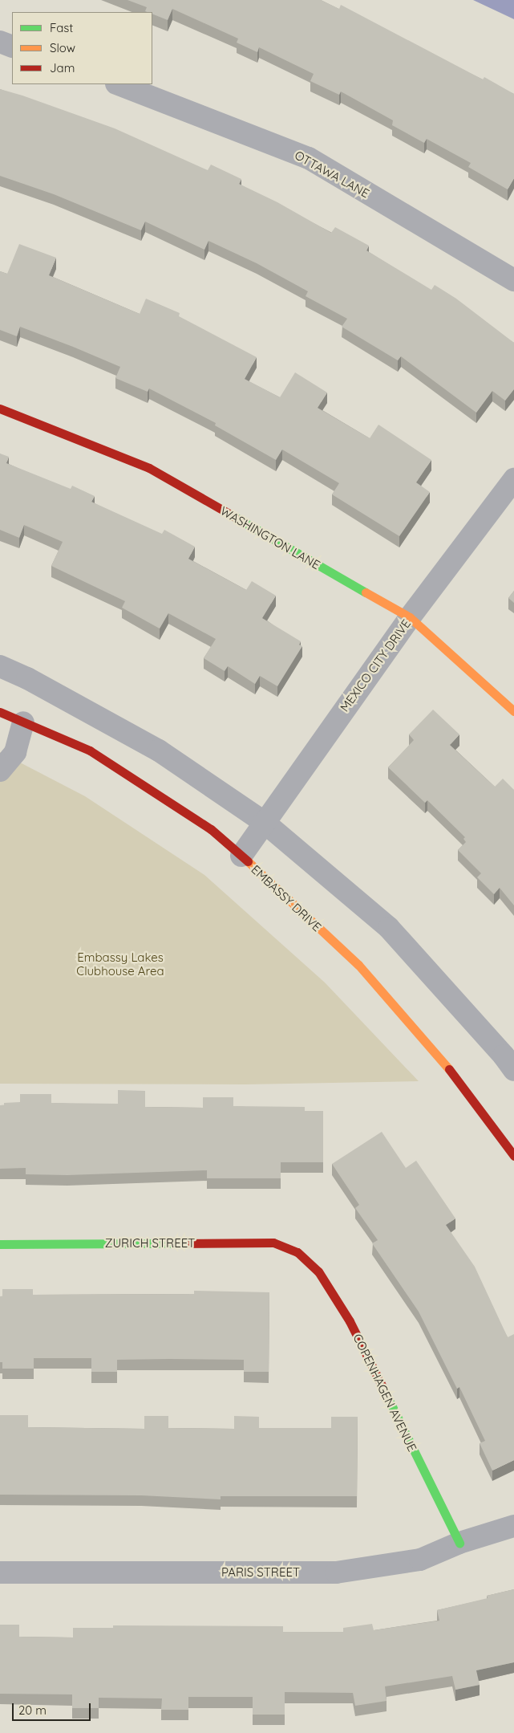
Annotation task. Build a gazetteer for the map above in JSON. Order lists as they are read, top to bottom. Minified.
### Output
{"streets":{"street":["OTTAWA LANE","WASHINGTON LANE","MEXICO CITY DRIVE","EMBASSY DRIVE","ZURICH STREET","COPENHAGEN AVENUE","PARIS STREET"]},"crossings":[["WASHINGTON LANE","MEXICO CITY DRIVE"],["MEXICO CITY DRIVE","EMBASSY DRIVE"],["ZURICH STREET","COPENHAGEN AVENUE"],["COPENHAGEN AVENUE","PARIS STREET"]],"parks":["Embassy Lakes Clubhouse Area"],"legend":["Fast","Slow","Jam"],"scale_bar":"20 m"}
